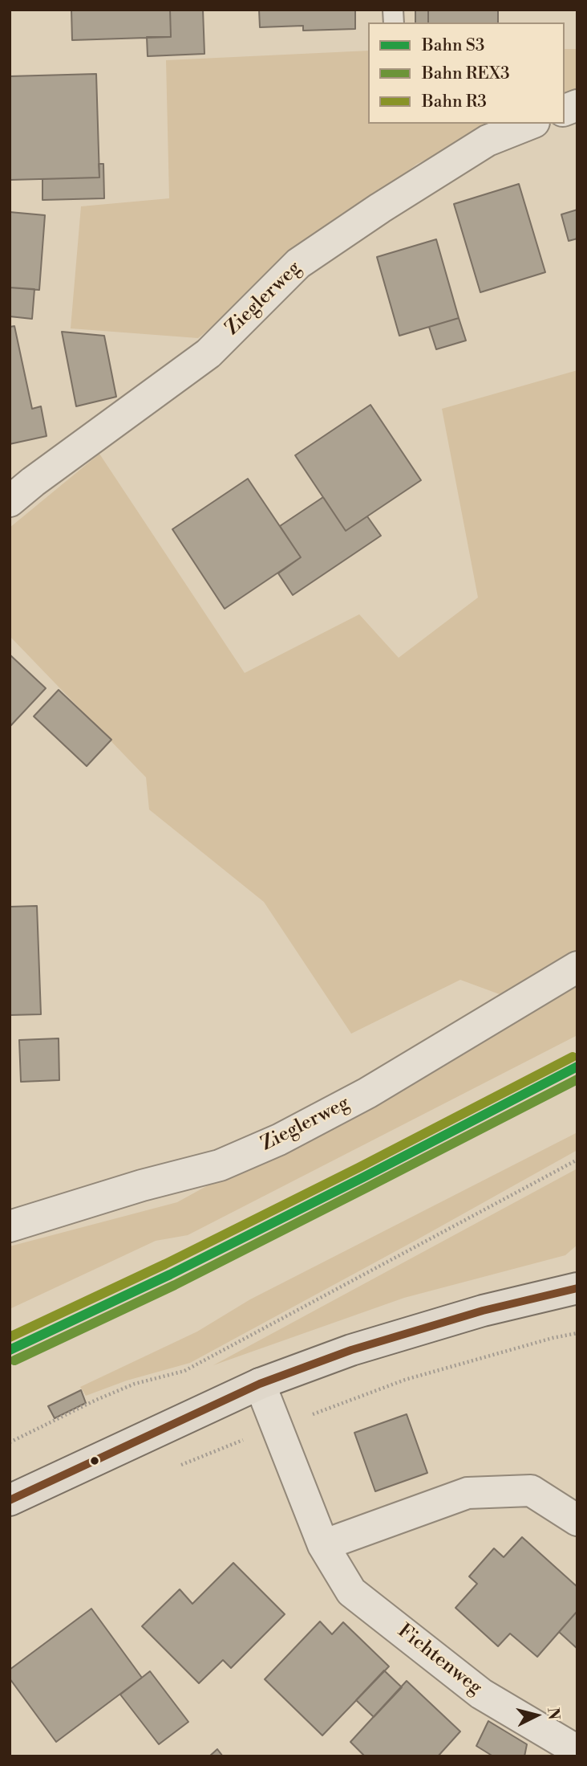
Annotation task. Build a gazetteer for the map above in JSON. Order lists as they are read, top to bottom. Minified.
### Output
{"streets":{"street":["Zieglerweg","Fichtenweg"]},"lines":["rail line R3","rail line S3","rail line REX3"],"legend":["Bahn S3","Bahn REX3","Bahn R3"],"north":"right"}
